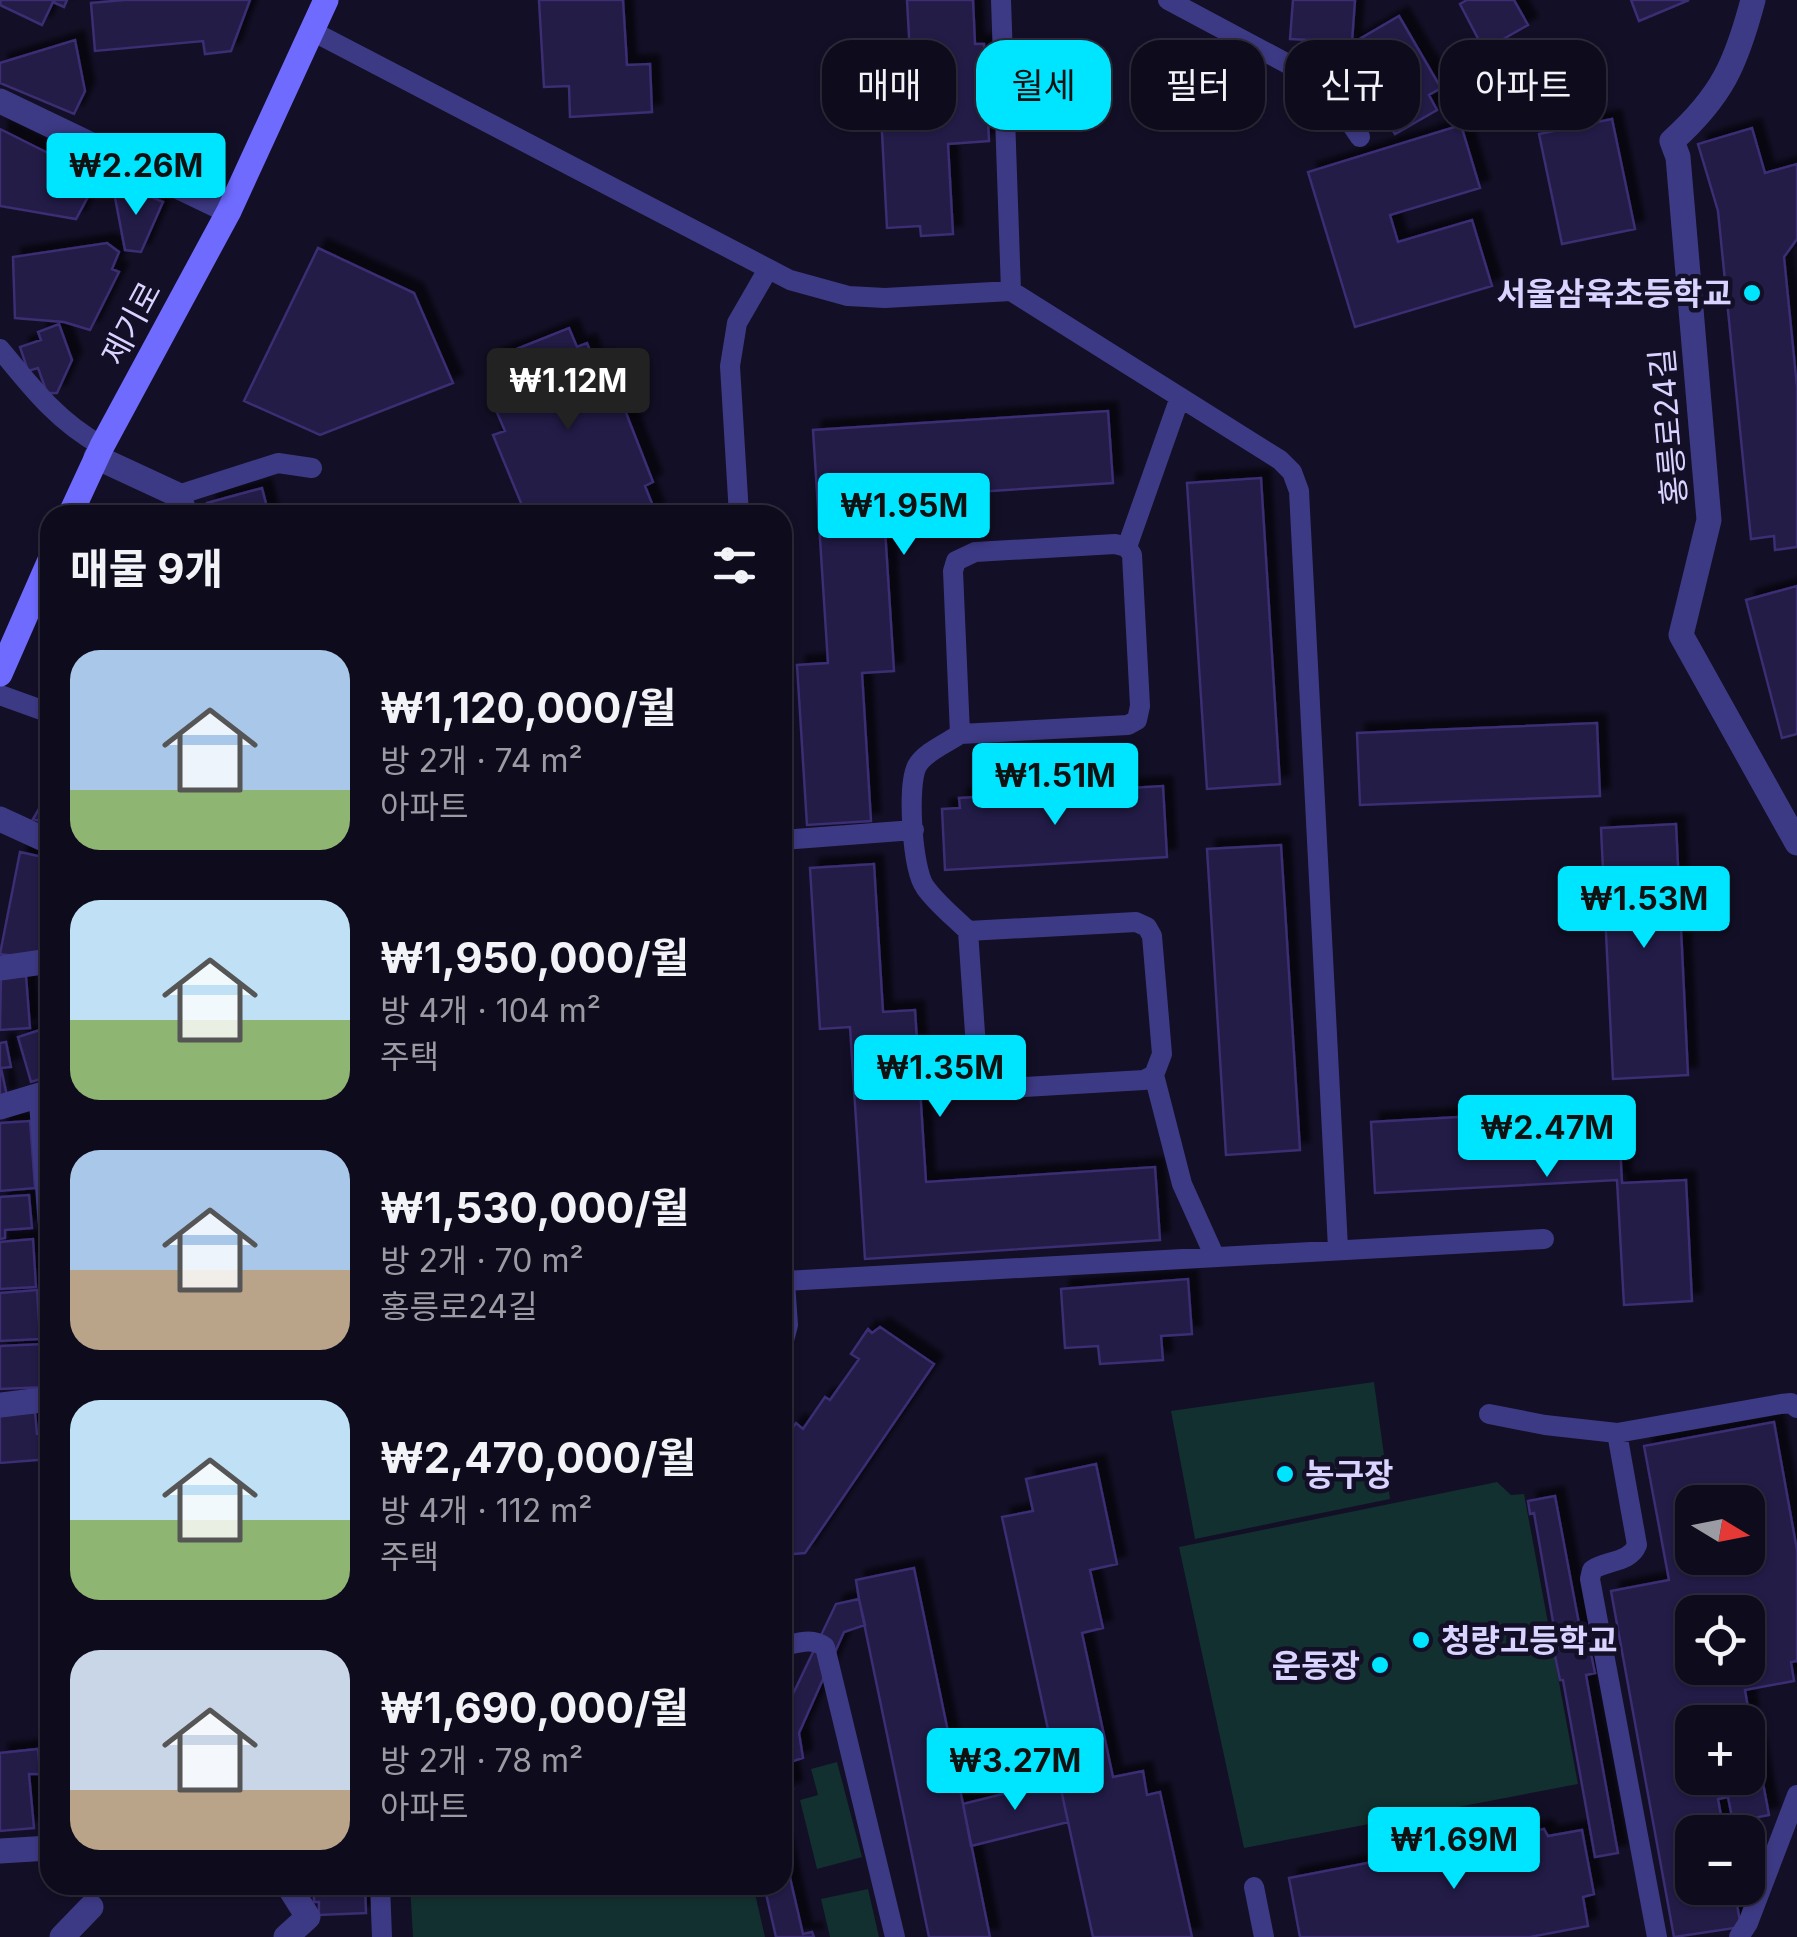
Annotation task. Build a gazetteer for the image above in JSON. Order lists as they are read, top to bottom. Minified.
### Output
{"streets":{"main road":["제기로"],"street":["홍릉로24길"]},"places":["서울삼육초등학교","농구장","청량고등학교","운동장"],"north":"right","page":{"chip":["매매","월세","필터","신규","아파트"],"price":["₩2.26M","₩1.12M","₩1.95M","₩1.51M","₩1.53M","₩1.35M","₩2.47M","₩3.27M","₩1.69M"],"heading":"매물 9개","list":[{"name":"₩1,120,000/월","note":"방 2개 · 74 m² · 아파트"},{"name":"₩1,950,000/월","note":"방 4개 · 104 m² · 주택"},{"name":"₩1,530,000/월","note":"방 2개 · 70 m² · 홍릉로24길"},{"name":"₩2,470,000/월","note":"방 4개 · 112 m² · 주택"},{"name":"₩1,690,000/월","note":"방 2개 · 78 m² · 아파트"}],"map_buttons":["+","−"]}}
